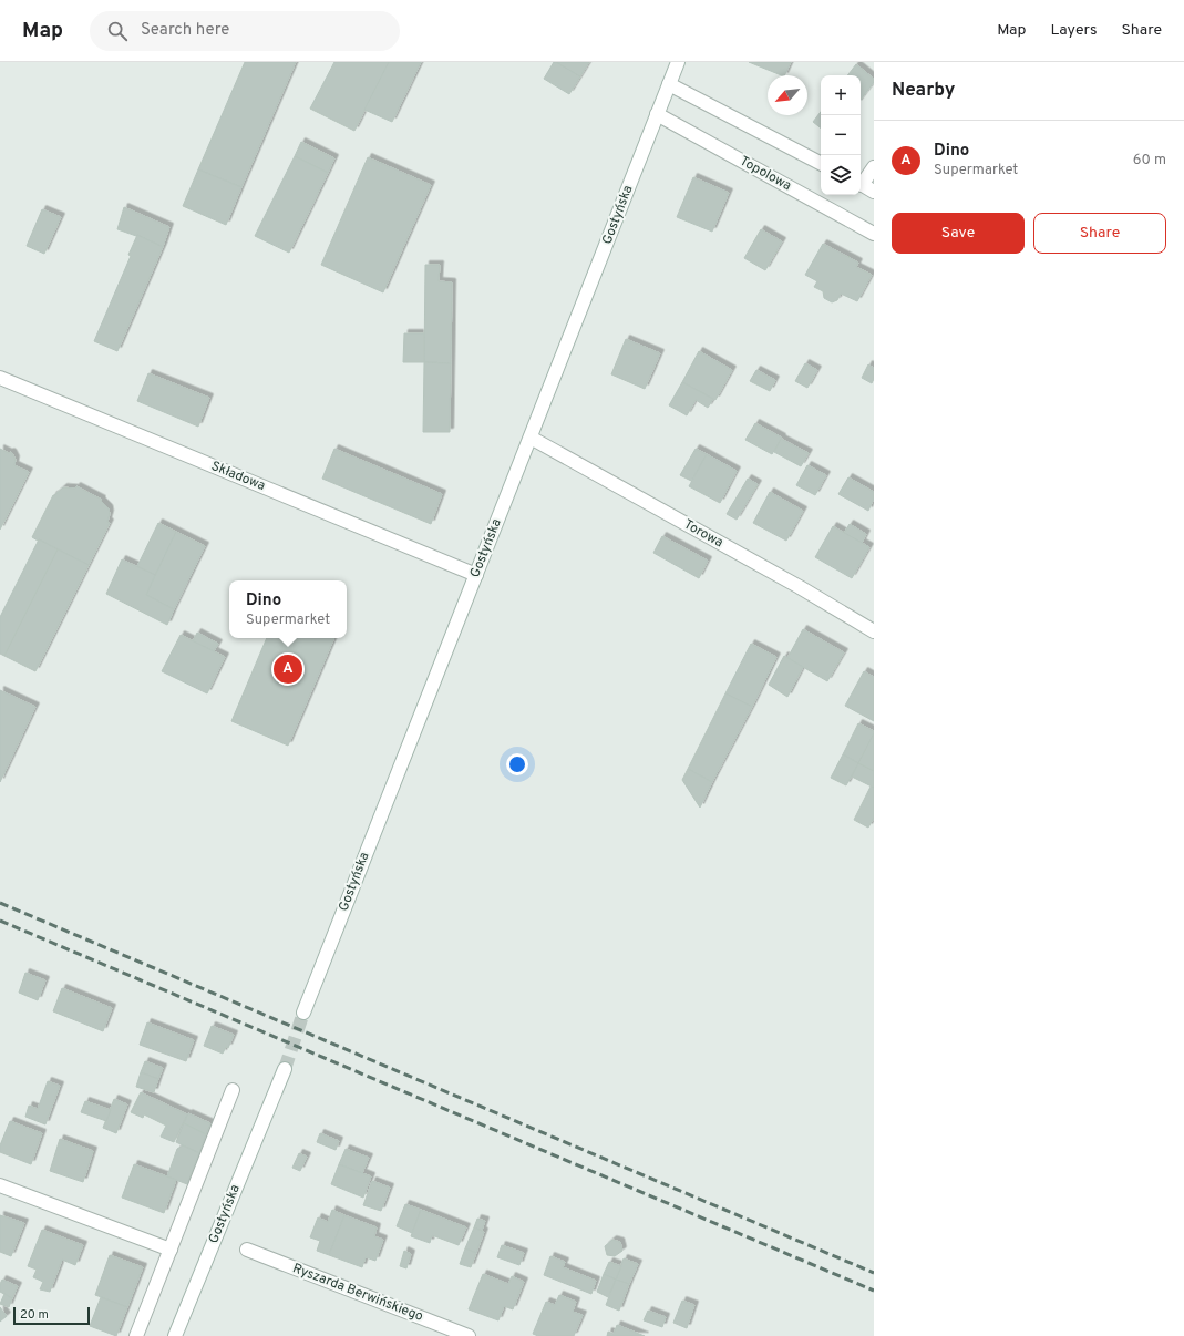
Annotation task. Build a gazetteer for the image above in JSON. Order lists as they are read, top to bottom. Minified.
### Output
{"streets":{"street":["Topolowa","Gostyńska","Składowa","Torowa","Ryszarda Berwińskiego"]},"crossings":[["Topolowa","Gostyńska"],["Gostyńska","Składowa"],["Gostyńska","Torowa"]],"scale_bar":"20 m","north":"bottom left","page":{"header":"Map","search":"Search here","nav":["Map","Layers","Share"],"heading":"Nearby","map_buttons":["+","−"],"list":[{"mark":"A","name":"Dino","note":"Supermarket","value":"60 m"}],"buttons":["Save","Share"],"popup":["Dino","Supermarket"],"pins":"A","scale":"20 m"}}
